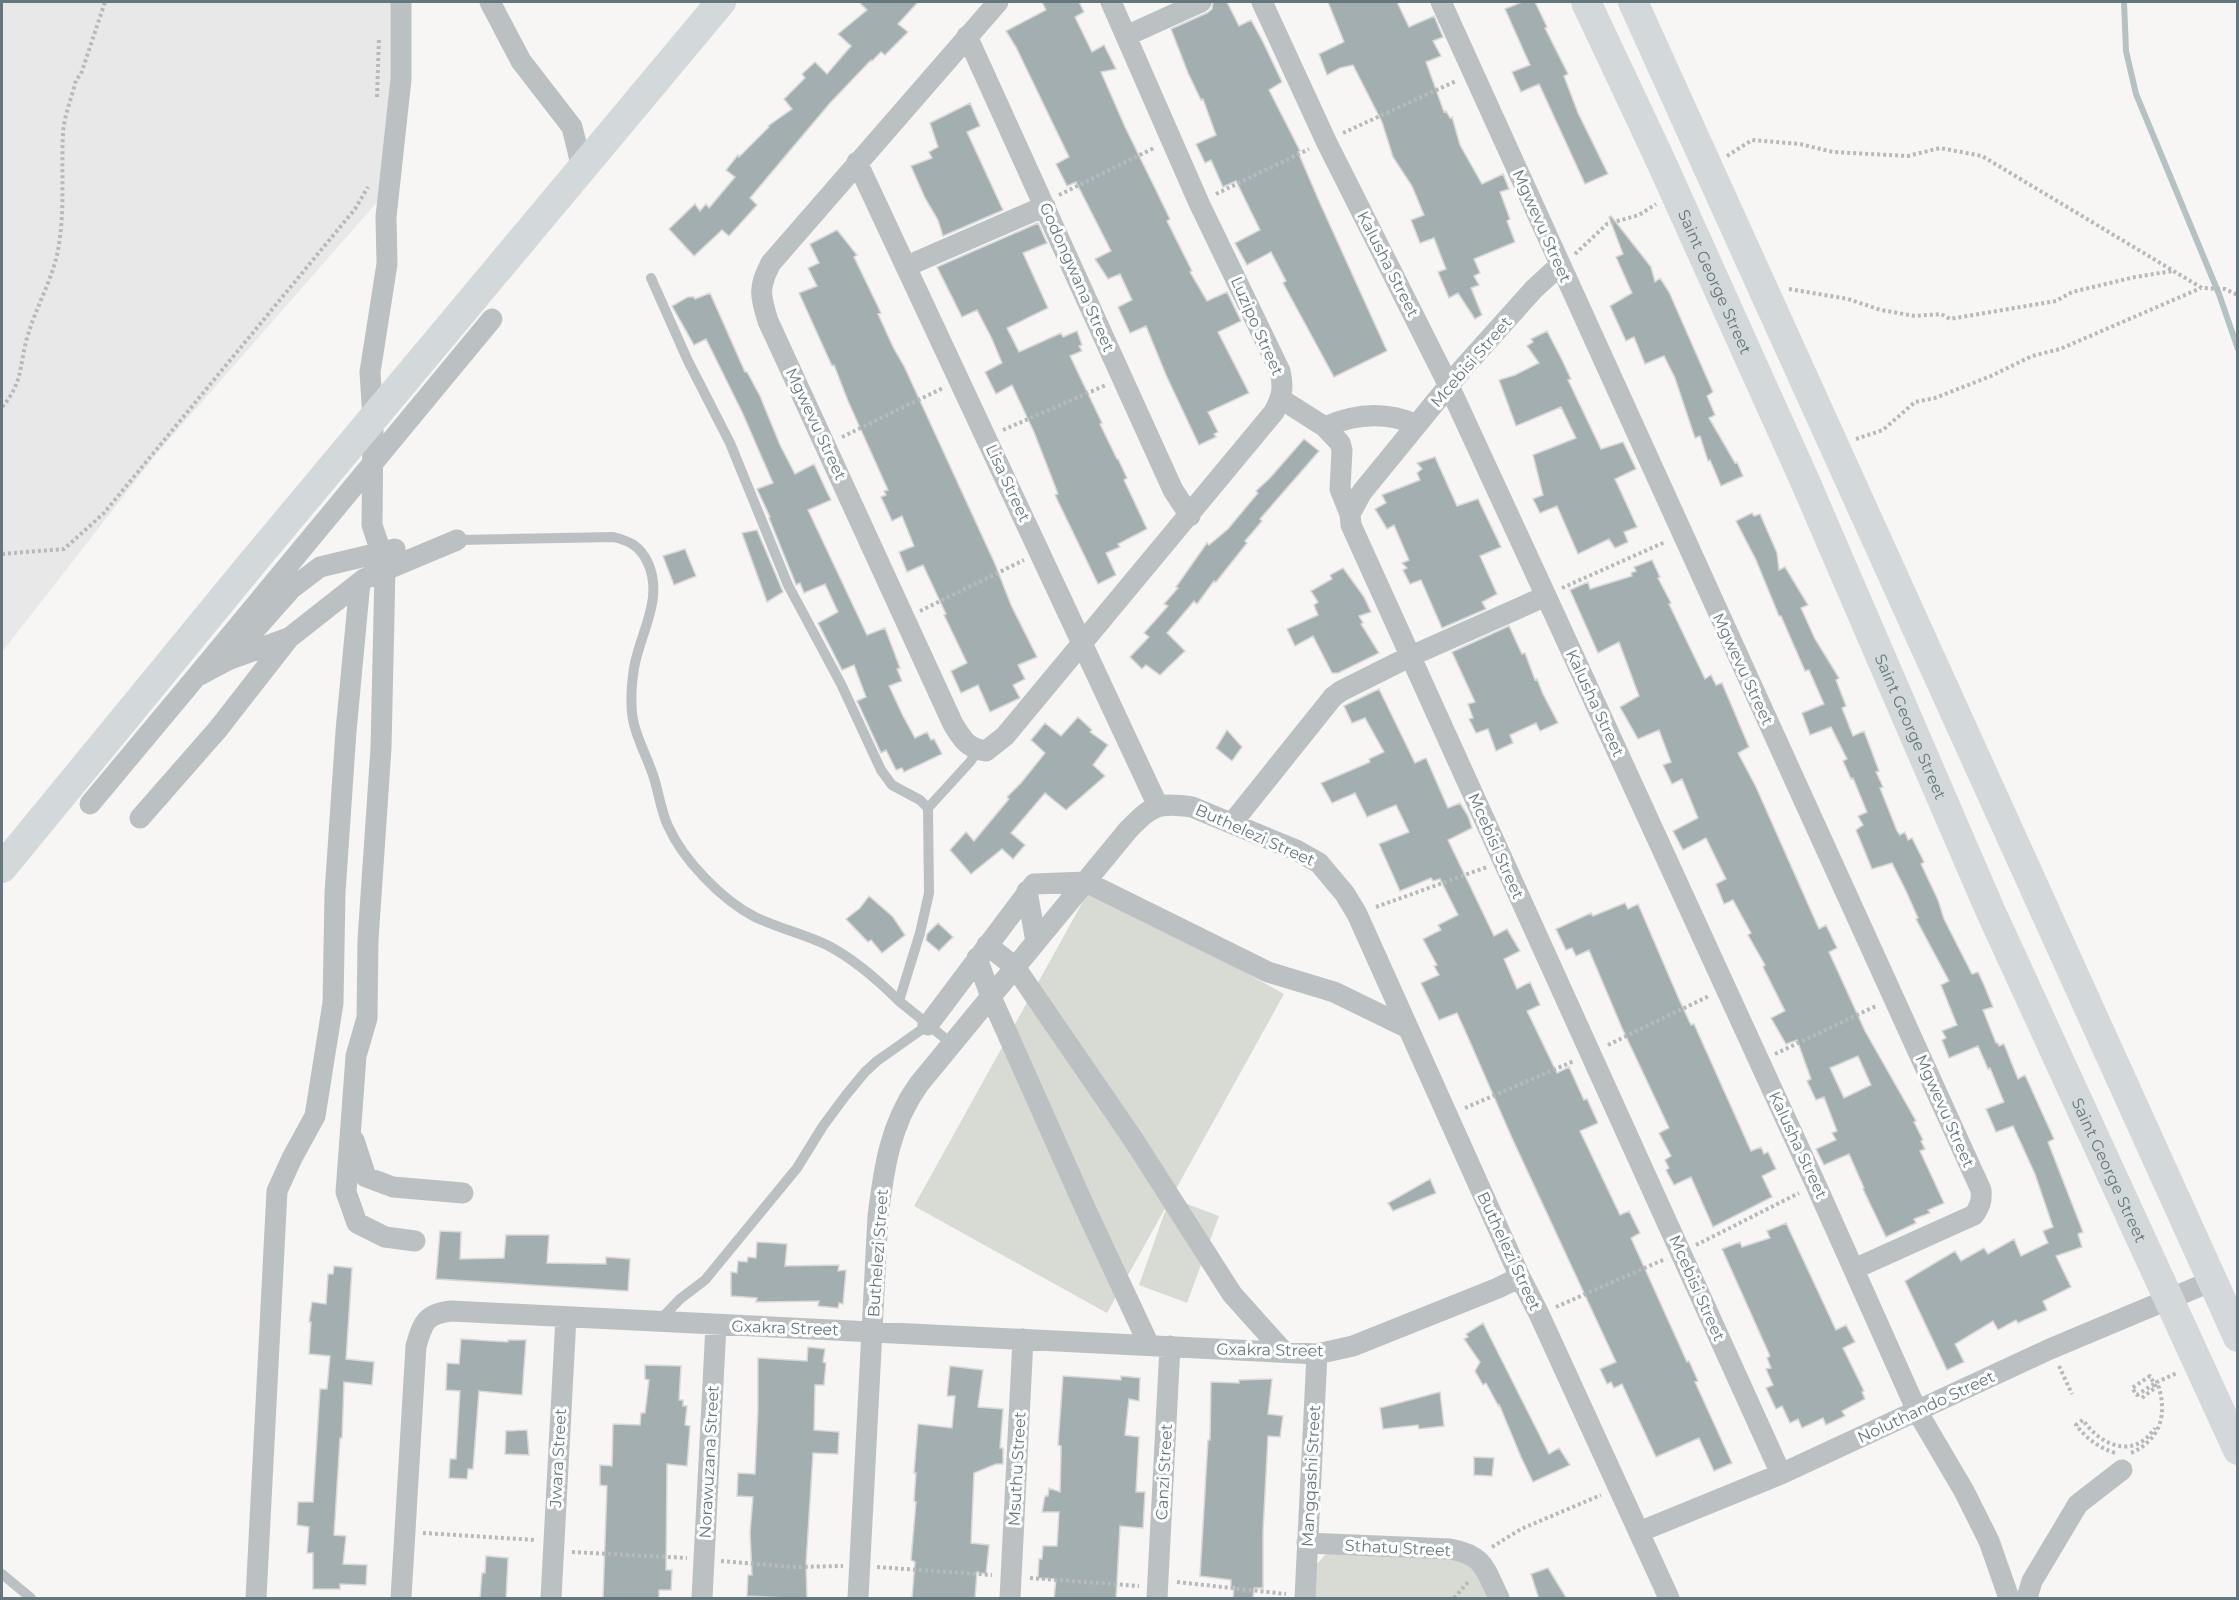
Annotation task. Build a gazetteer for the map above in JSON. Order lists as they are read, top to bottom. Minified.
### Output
{"streets":{"main road":["Saint George Street"],"street":["Mgwevu Street","Kalusha Street","Godongwana Street","Luzipo Street","Mcebisi Street","Lisa Street","Buthelezi Street","Gxakra Street","Noluthando Street","Jwara Street","Norawuzana Street","Msuthu Street","Canzi Street","Mangqashi Street","Sthatu Street"]},"crossings":[["Mgwevu Street","Kalusha Street"],["Mgwevu Street","Godongwana Street"],["Mgwevu Street","Mcebisi Street"],["Mgwevu Street","Lisa Street"],["Kalusha Street","Mcebisi Street"],["Kalusha Street","Noluthando Street"],["Godongwana Street","Luzipo Street"],["Saint George Street","Noluthando Street"],["Luzipo Street","Lisa Street"],["Mcebisi Street","Noluthando Street"],["Lisa Street","Buthelezi Street"],["Buthelezi Street","Gxakra Street"],["Buthelezi Street","Noluthando Street"],["Gxakra Street","Jwara Street"],["Gxakra Street","Norawuzana Street"],["Gxakra Street","Msuthu Street"],["Gxakra Street","Canzi Street"],["Gxakra Street","Mangqashi Street"],["Mangqashi Street","Sthatu Street"]]}
